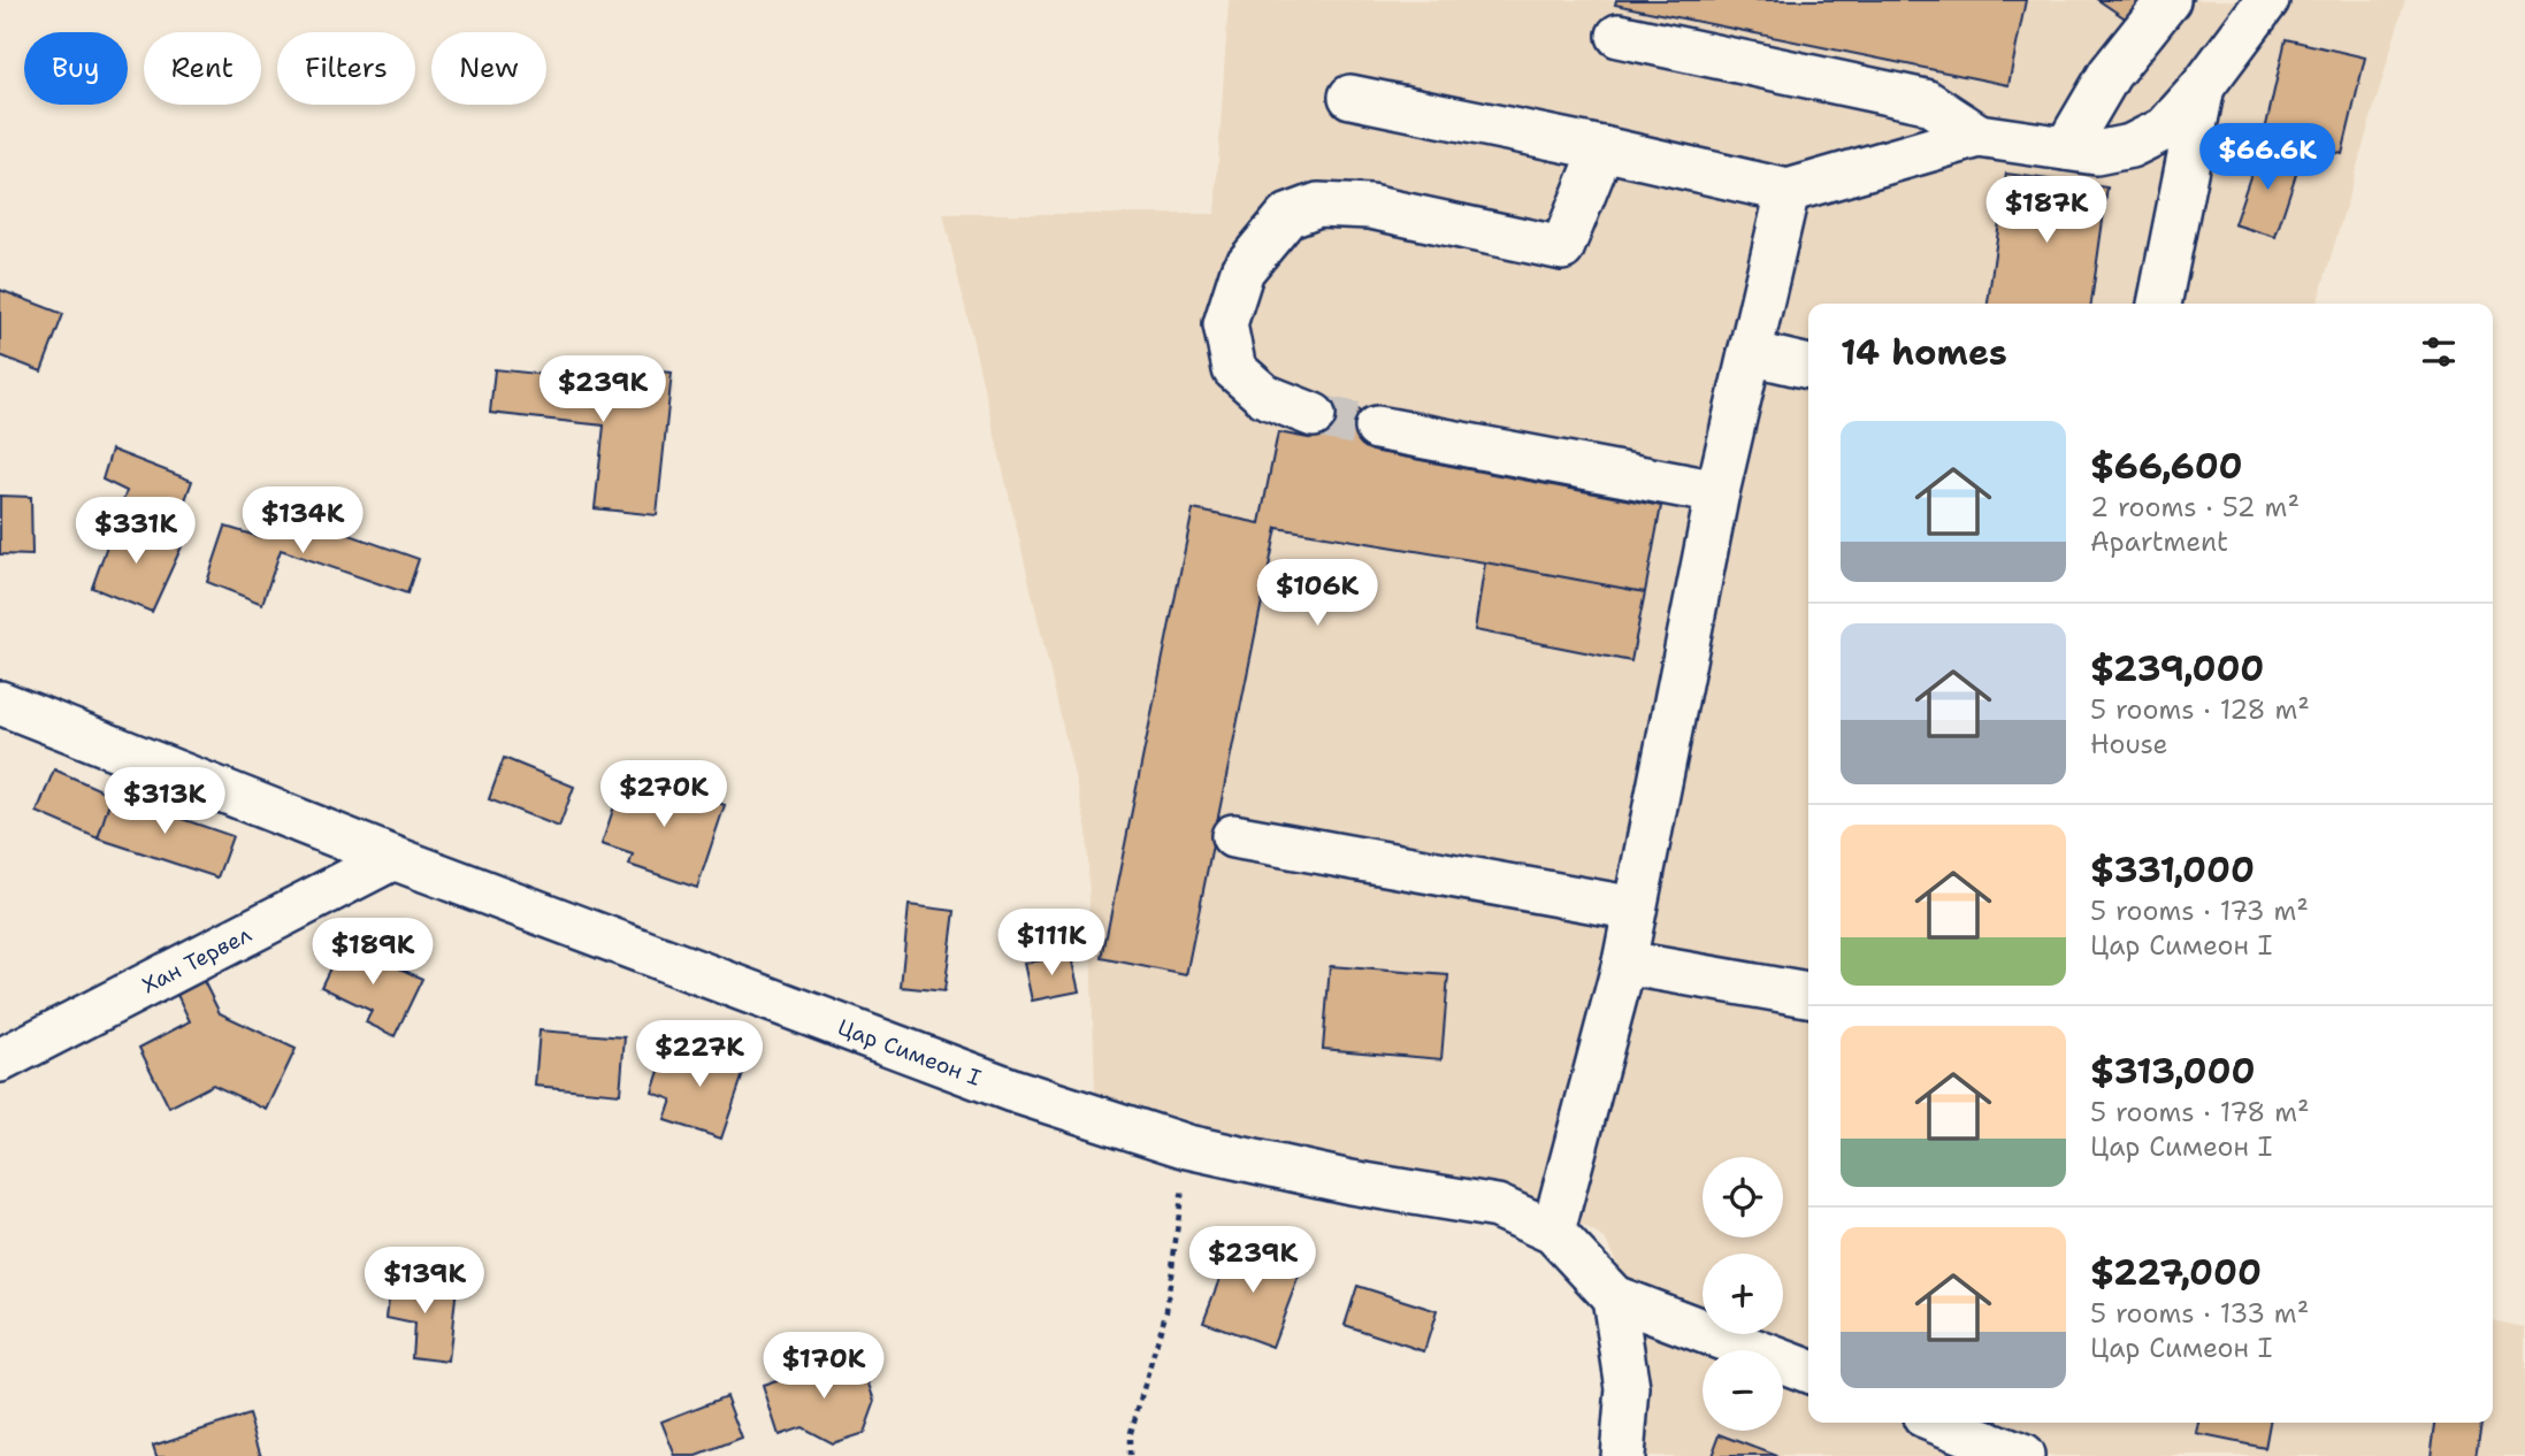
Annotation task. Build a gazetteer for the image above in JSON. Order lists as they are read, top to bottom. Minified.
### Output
{"streets":{"street":["Хан Тервел","Цар Симеон I"]},"crossings":[["Хан Тервел","Цар Симеон I"]],"page":{"chip":["Buy","Rent","Filters","New"],"price":["$66.6K","$187K","$239K","$134K","$331K","$106K","$270K","$313K","$111K","$189K","$227K","$239K","$139K","$170K"],"heading":"14 homes","list":[{"name":"$66,600","note":"2 rooms · 52 m² · Apartment"},{"name":"$239,000","note":"5 rooms · 128 m² · House"},{"name":"$331,000","note":"5 rooms · 173 m² · Цар Симеон I"},{"name":"$313,000","note":"5 rooms · 178 m² · Цар Симеон I"},{"name":"$227,000","note":"5 rooms · 133 m² · Цар Симеон I"}],"map_buttons":["+","−"]}}
